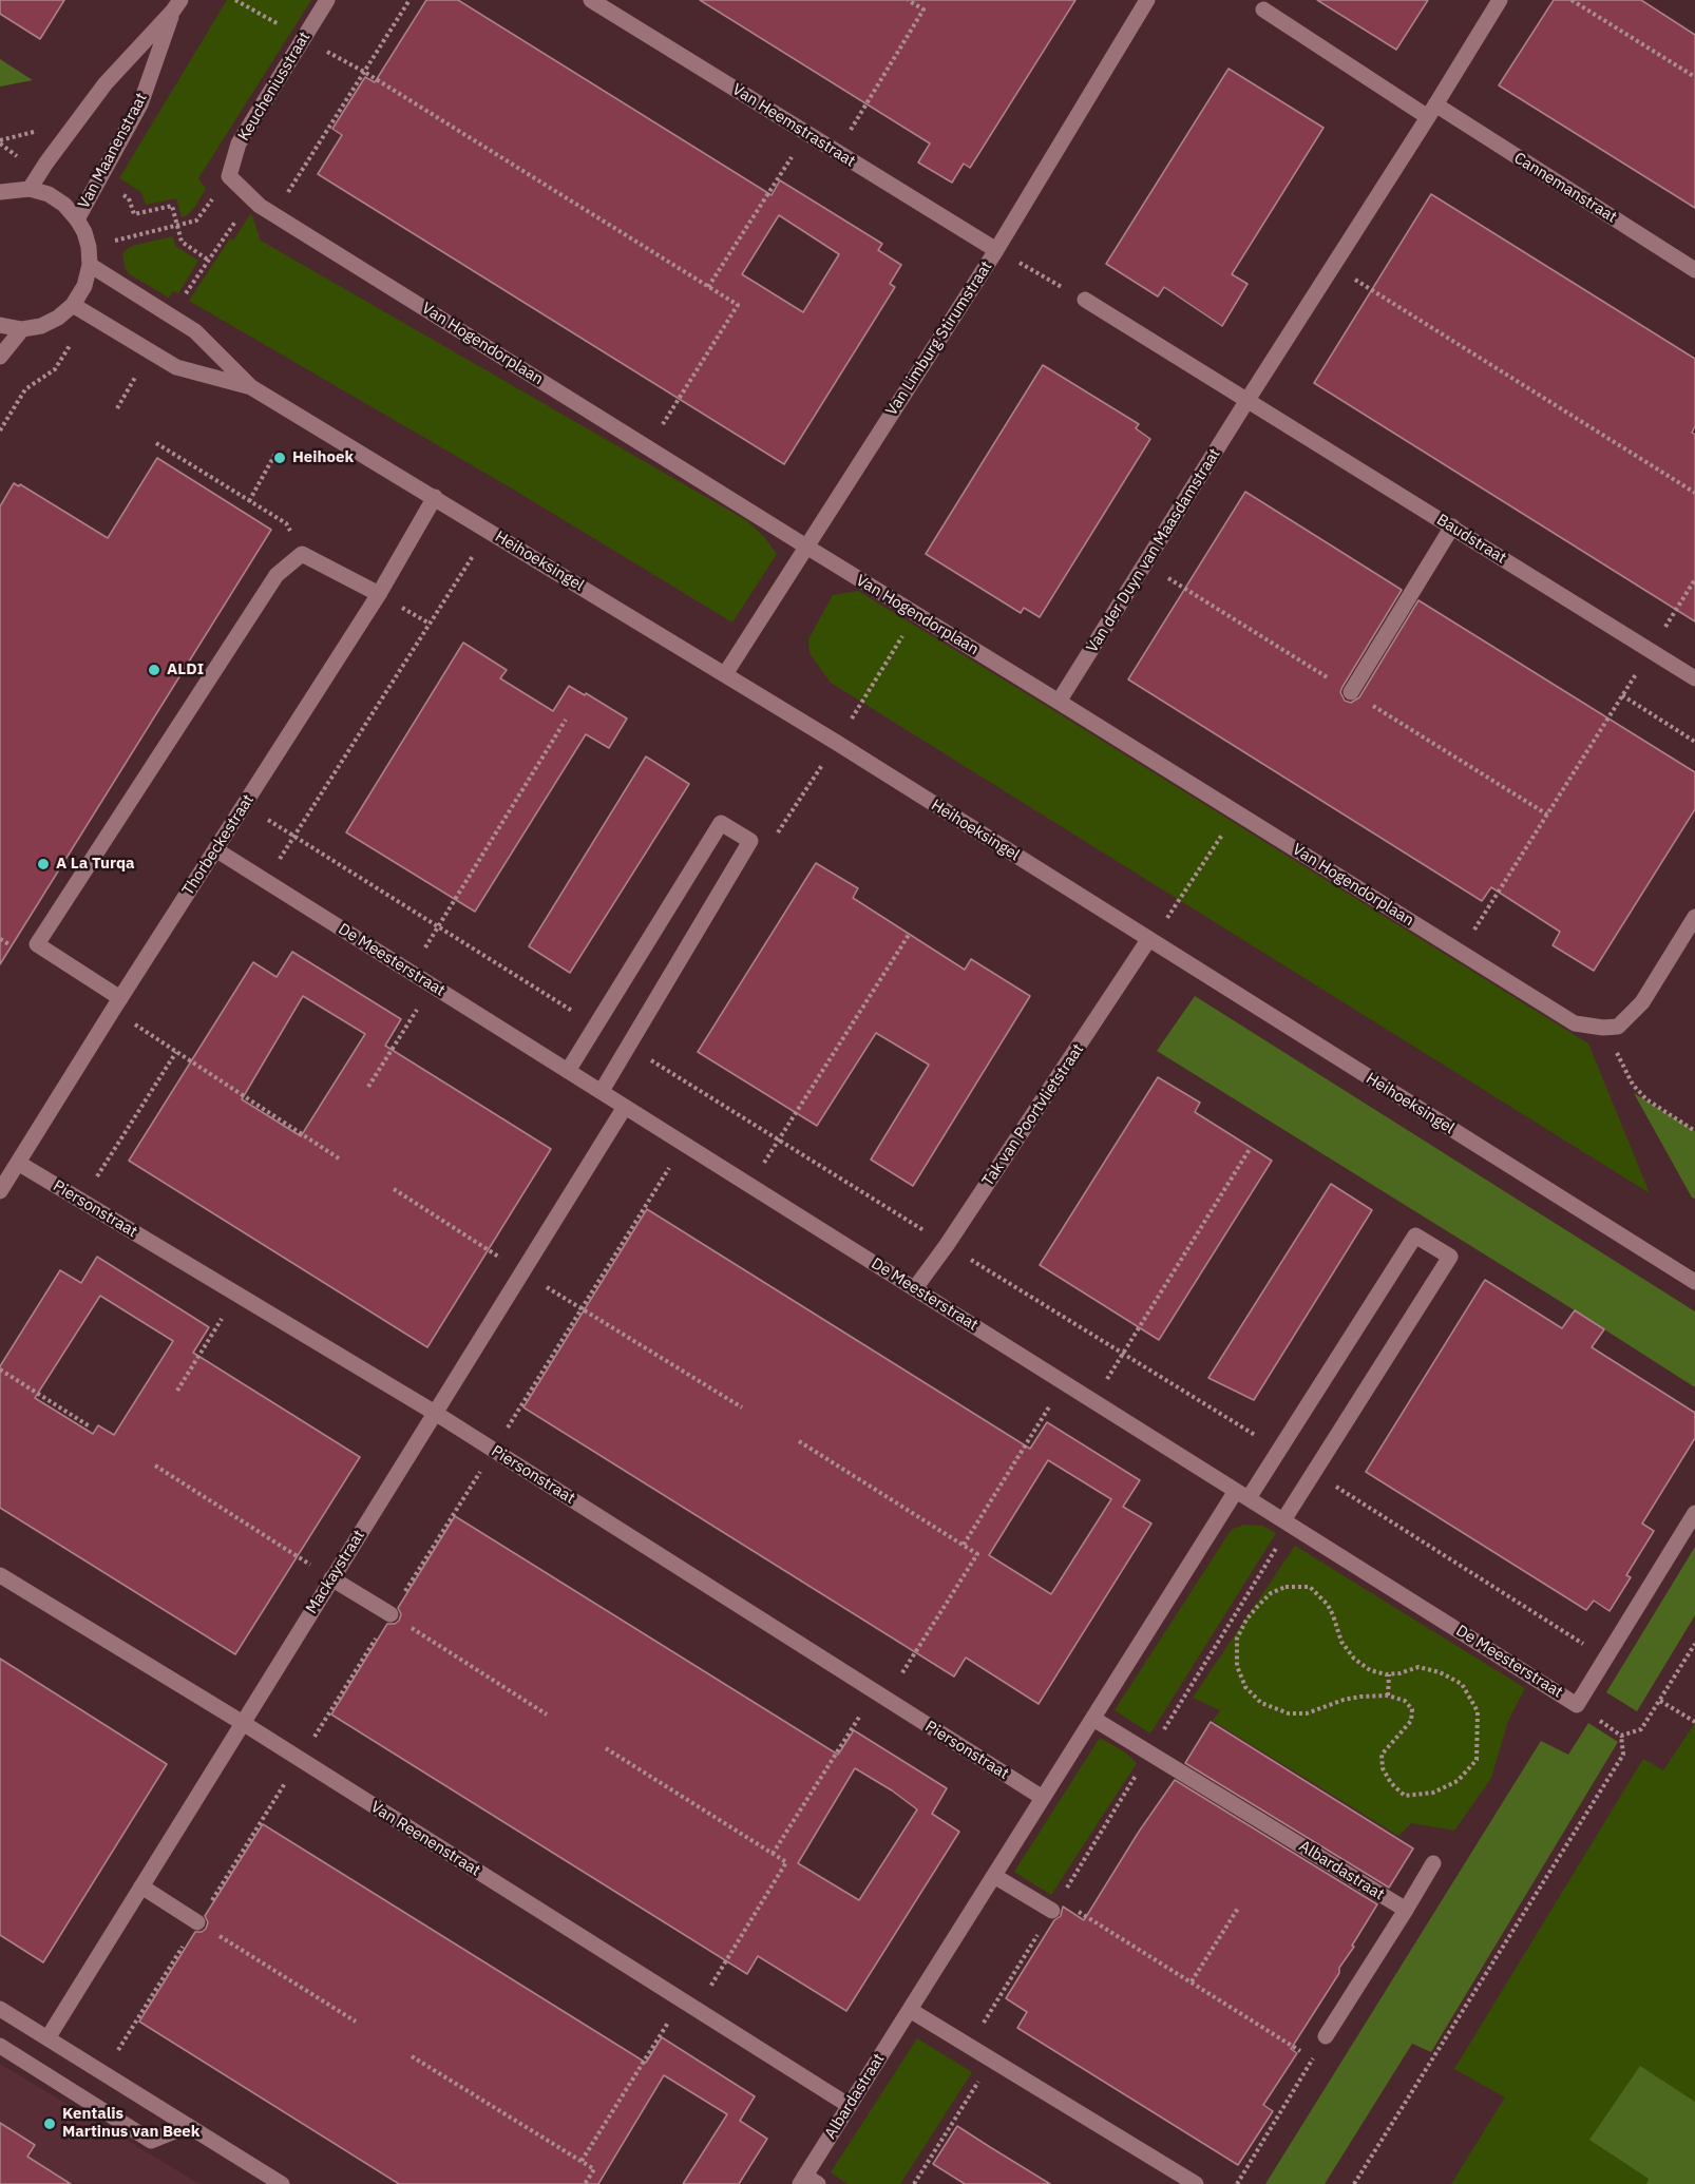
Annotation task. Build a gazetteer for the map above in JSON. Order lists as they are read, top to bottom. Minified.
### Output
{"streets":{"street":["Keucheniusstraat","Van Heemstrastraat","Van Maanenstraat","Cannemanstraat","Van Limburg Stirumstraat","Van Hogendorplaan","Baudstraat","Van der Duyn van Maasdamstraat","Heihoeksingel","Thorbeckestraat","De Meesterstraat","Tak van Poortvlietstraat","Piersonstraat","Mackaystraat","Van Reenenstraat","Albardastraat"]},"crossings":[["Keucheniusstraat","Van Hogendorplaan"],["Van Heemstrastraat","Van Limburg Stirumstraat"],["Cannemanstraat","Van der Duyn van Maasdamstraat"],["Van Limburg Stirumstraat","Van Hogendorplaan"],["Van Limburg Stirumstraat","Heihoeksingel"],["Van Hogendorplaan","Van der Duyn van Maasdamstraat"],["Baudstraat","Van der Duyn van Maasdamstraat"],["Heihoeksingel","Thorbeckestraat"],["Heihoeksingel","Tak van Poortvlietstraat"],["Thorbeckestraat","De Meesterstraat"],["Thorbeckestraat","Piersonstraat"],["De Meesterstraat","Tak van Poortvlietstraat"],["De Meesterstraat","Mackaystraat"],["De Meesterstraat","Albardastraat"],["Piersonstraat","Mackaystraat"],["Piersonstraat","Albardastraat"],["Mackaystraat","Van Reenenstraat"],["Van Reenenstraat","Albardastraat"]],"places":["Heihoek","ALDI","A La Turqa","Kentalis Martinus van Beek"]}
